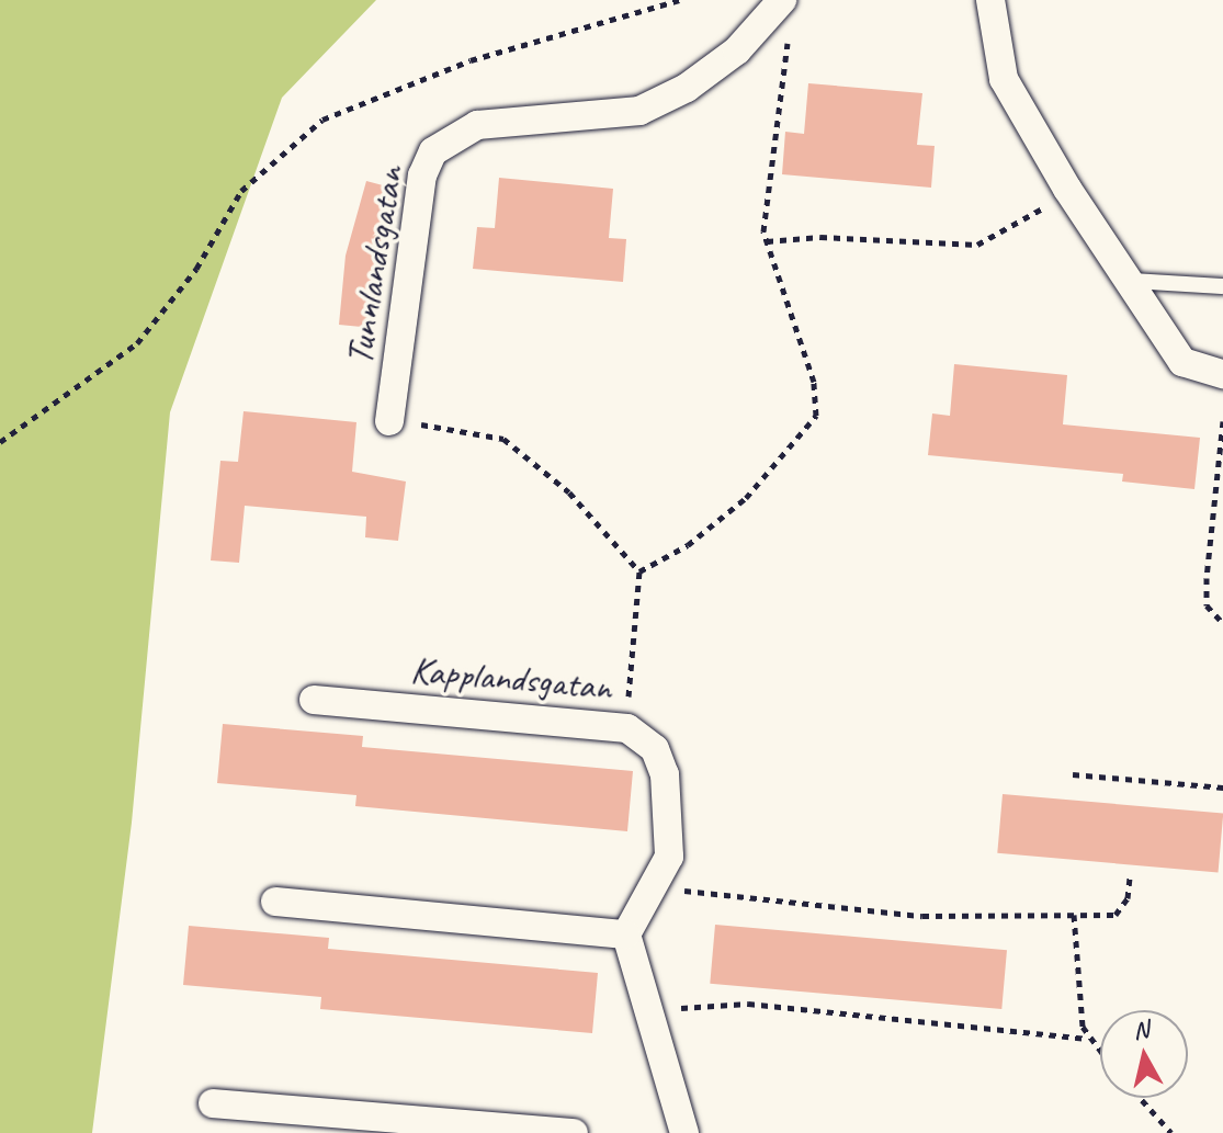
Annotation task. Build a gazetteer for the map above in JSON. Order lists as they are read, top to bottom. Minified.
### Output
{"streets":{"street":["Tunnlandsgatan","Kapplandsgatan"]},"north":"top"}
